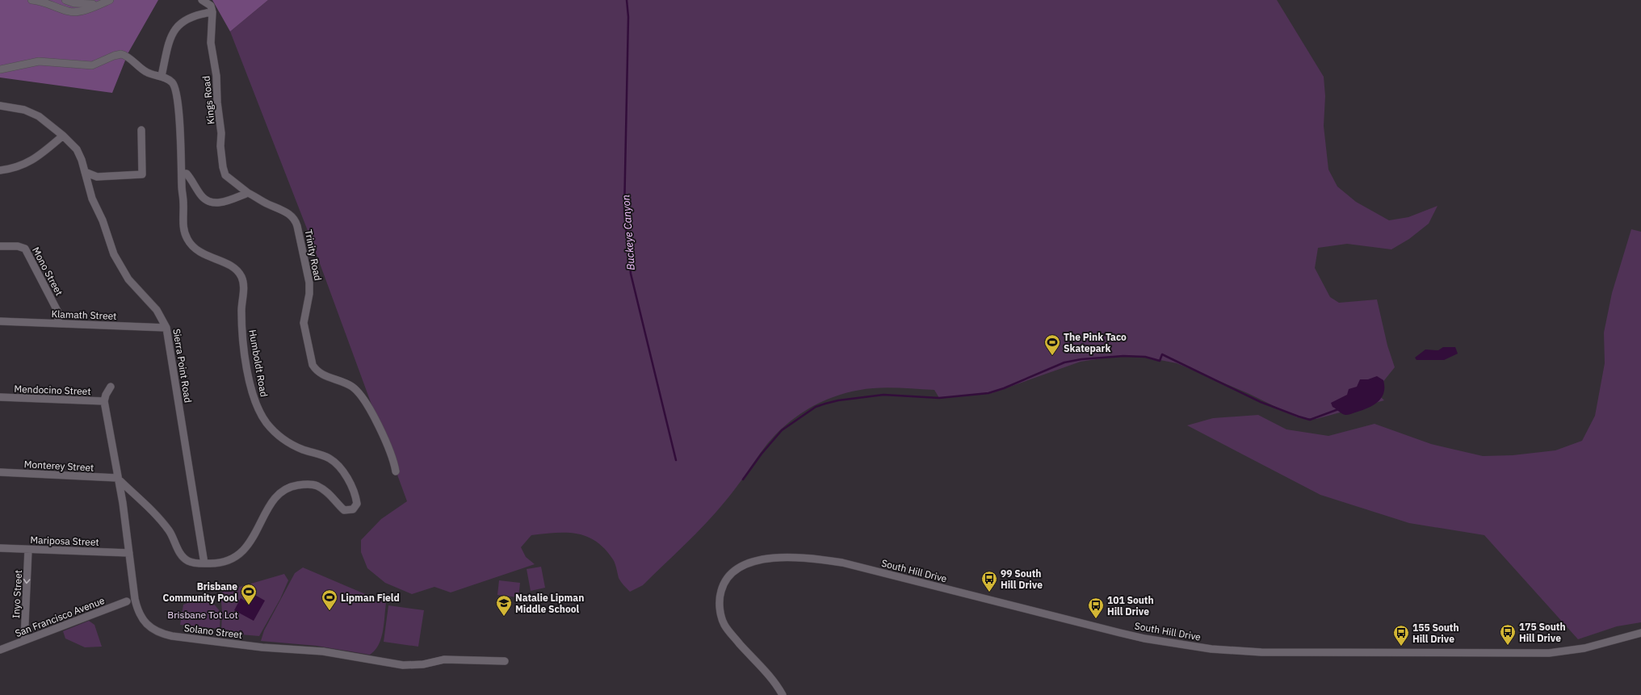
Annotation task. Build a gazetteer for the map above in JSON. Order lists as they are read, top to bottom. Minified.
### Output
{"streets":{"street":["Kings Road","Trinity Road","Mono Street","Klamath Street","Humboldt Road","Sierra Point Road","Mendocino Street","Monterey Street","Mariposa Street","South Hill Drive","Inyo Street","San Francisco Avenue","Solano Street"]},"crossings":[["Kings Road","Trinity Road"],["Mono Street","Klamath Street"],["Klamath Street","Sierra Point Road"],["Humboldt Road","Sierra Point Road"],["Humboldt Road","Monterey Street"],["Humboldt Road","Solano Street"],["Mendocino Street","Solano Street"],["Monterey Street","Solano Street"],["Mariposa Street","Inyo Street"],["Mariposa Street","Solano Street"],["Inyo Street","San Francisco Avenue"]],"one_way":["Inyo Street"],"water":["Buckeye Canyon"],"parks":["Brisbane Tot Lot"],"places":{"sports":["The Pink Taco Skatepark","Brisbane Community Pool","Lipman Field"],"bus stop":["99 South Hill Drive","101 South Hill Drive","175 South Hill Drive","155 South Hill Drive"],"school or university":["Natalie Lipman Middle School"]}}
